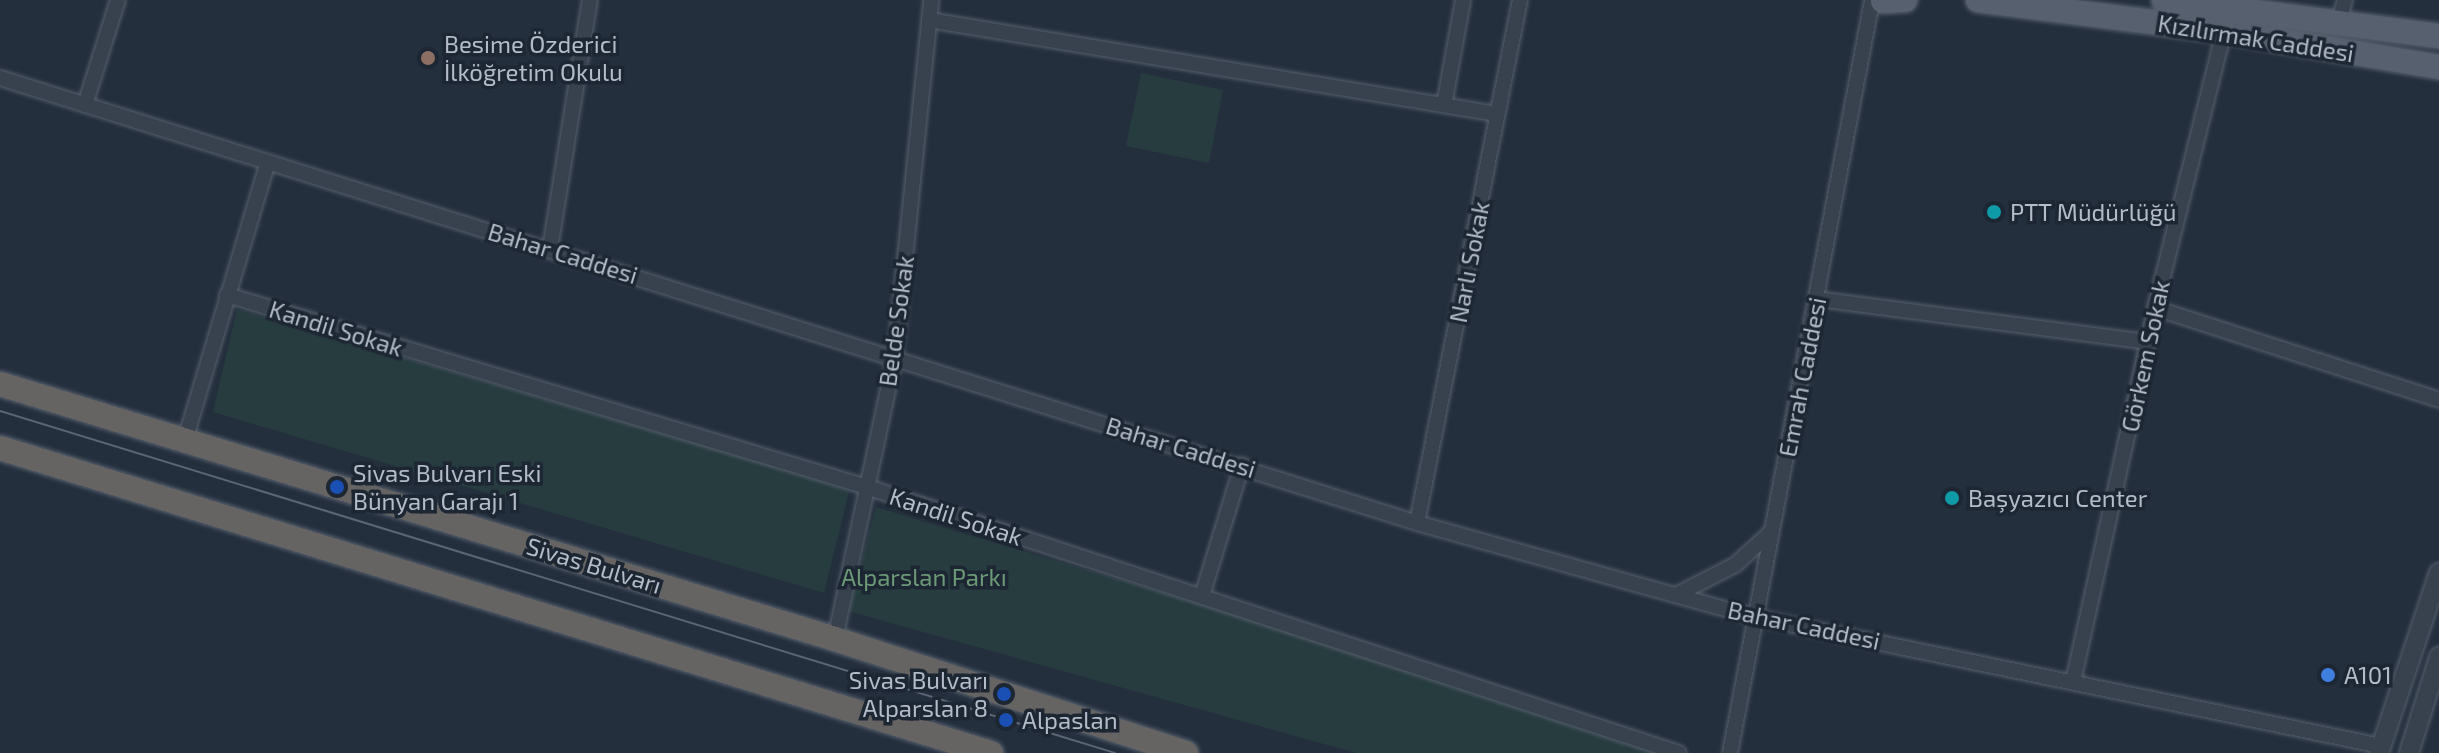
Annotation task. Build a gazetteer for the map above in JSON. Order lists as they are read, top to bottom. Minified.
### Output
{"streets":{"highway":["Sivas Bulvarı"],"main road":["Kızılırmak Caddesi"],"street":["Bahar Caddesi","Narlı Sokak","Belde Sokak","Kandil Sokak","Görkem Sokak","Emrah Caddesi"]},"crossings":[["Kızılırmak Caddesi","Görkem Sokak"],["Bahar Caddesi","Narlı Sokak"],["Bahar Caddesi","Belde Sokak"],["Bahar Caddesi","Görkem Sokak"],["Bahar Caddesi","Emrah Caddesi"],["Belde Sokak","Kandil Sokak"],["Belde Sokak","Sivas Bulvarı"]],"parks":["Alparslan Parkı"],"places":["Besime Özderici İlköğretim Okulu","PTT Müdürlüğü","Sivas Bulvarı Eski Bünyan Garajı 1","Başyazıcı Center","A101","Sivas Bulvarı Alparslan 8","Alpaslan"]}
